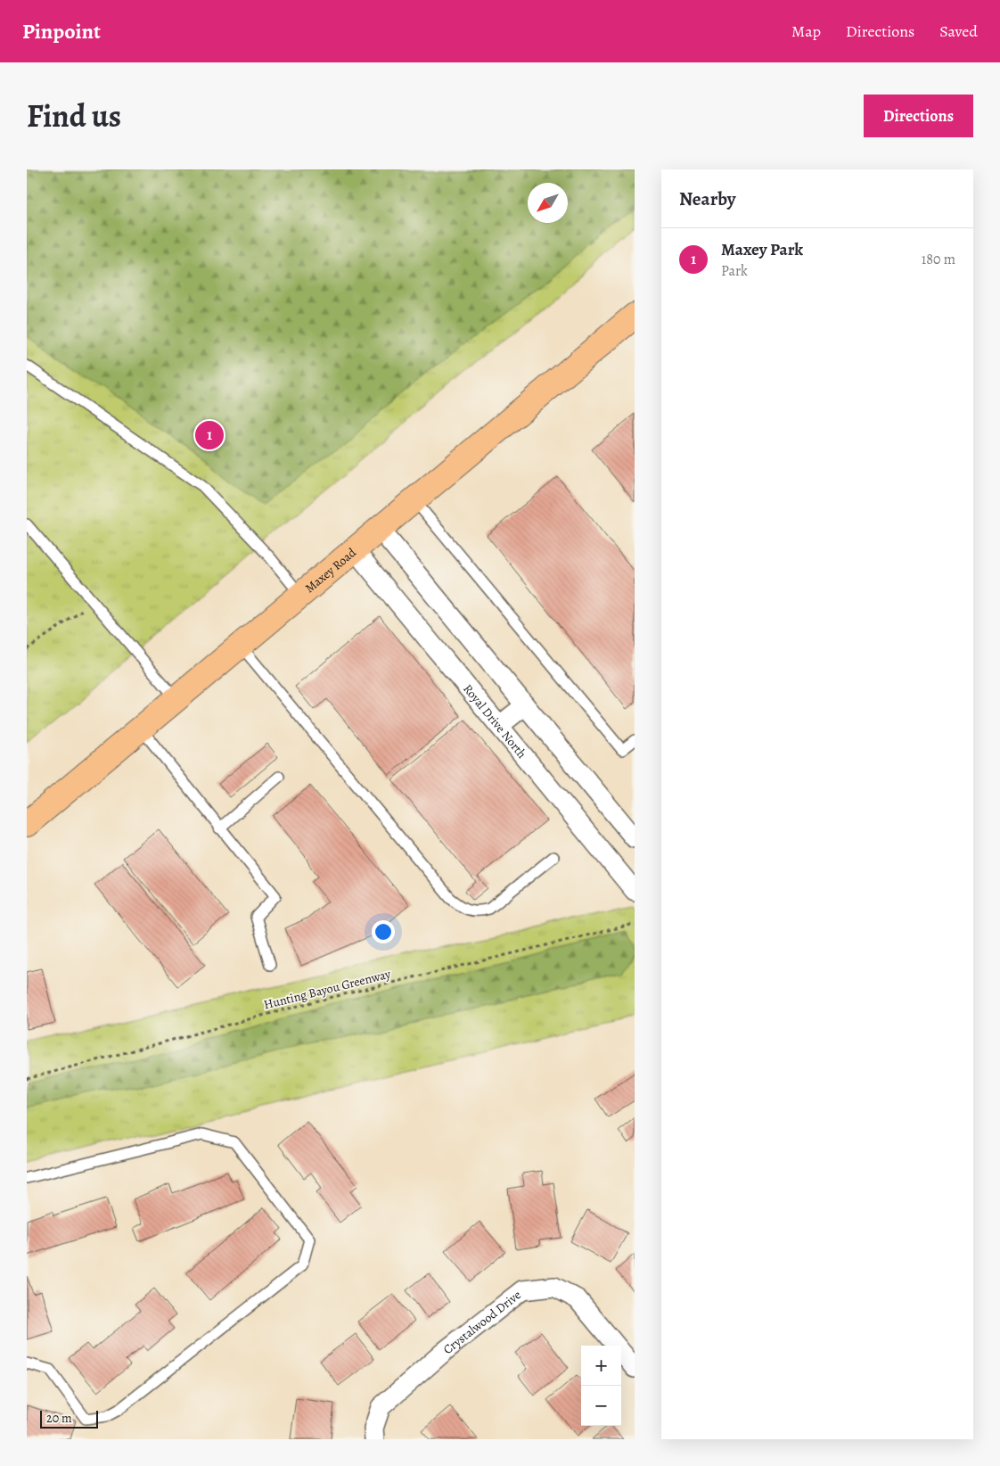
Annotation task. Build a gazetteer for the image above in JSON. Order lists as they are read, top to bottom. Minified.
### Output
{"streets":{"main road":["Maxey Road"],"street":["Royal Drive North","Crystalwood Drive"],"path":["Hunting Bayou Greenway"]},"crossings":[["Maxey Road","Royal Drive North"]],"scale_bar":"20 m","north":"bottom left","page":{"header":"Pinpoint","nav":["Map","Directions","Saved"],"title":"Find us","buttons":"Directions","heading":"Nearby","list":[{"mark":"1","name":"Maxey Park","note":"Park","value":"180 m"}],"pins":"1","map_buttons":["+","−"],"scale":"20 m"}}
